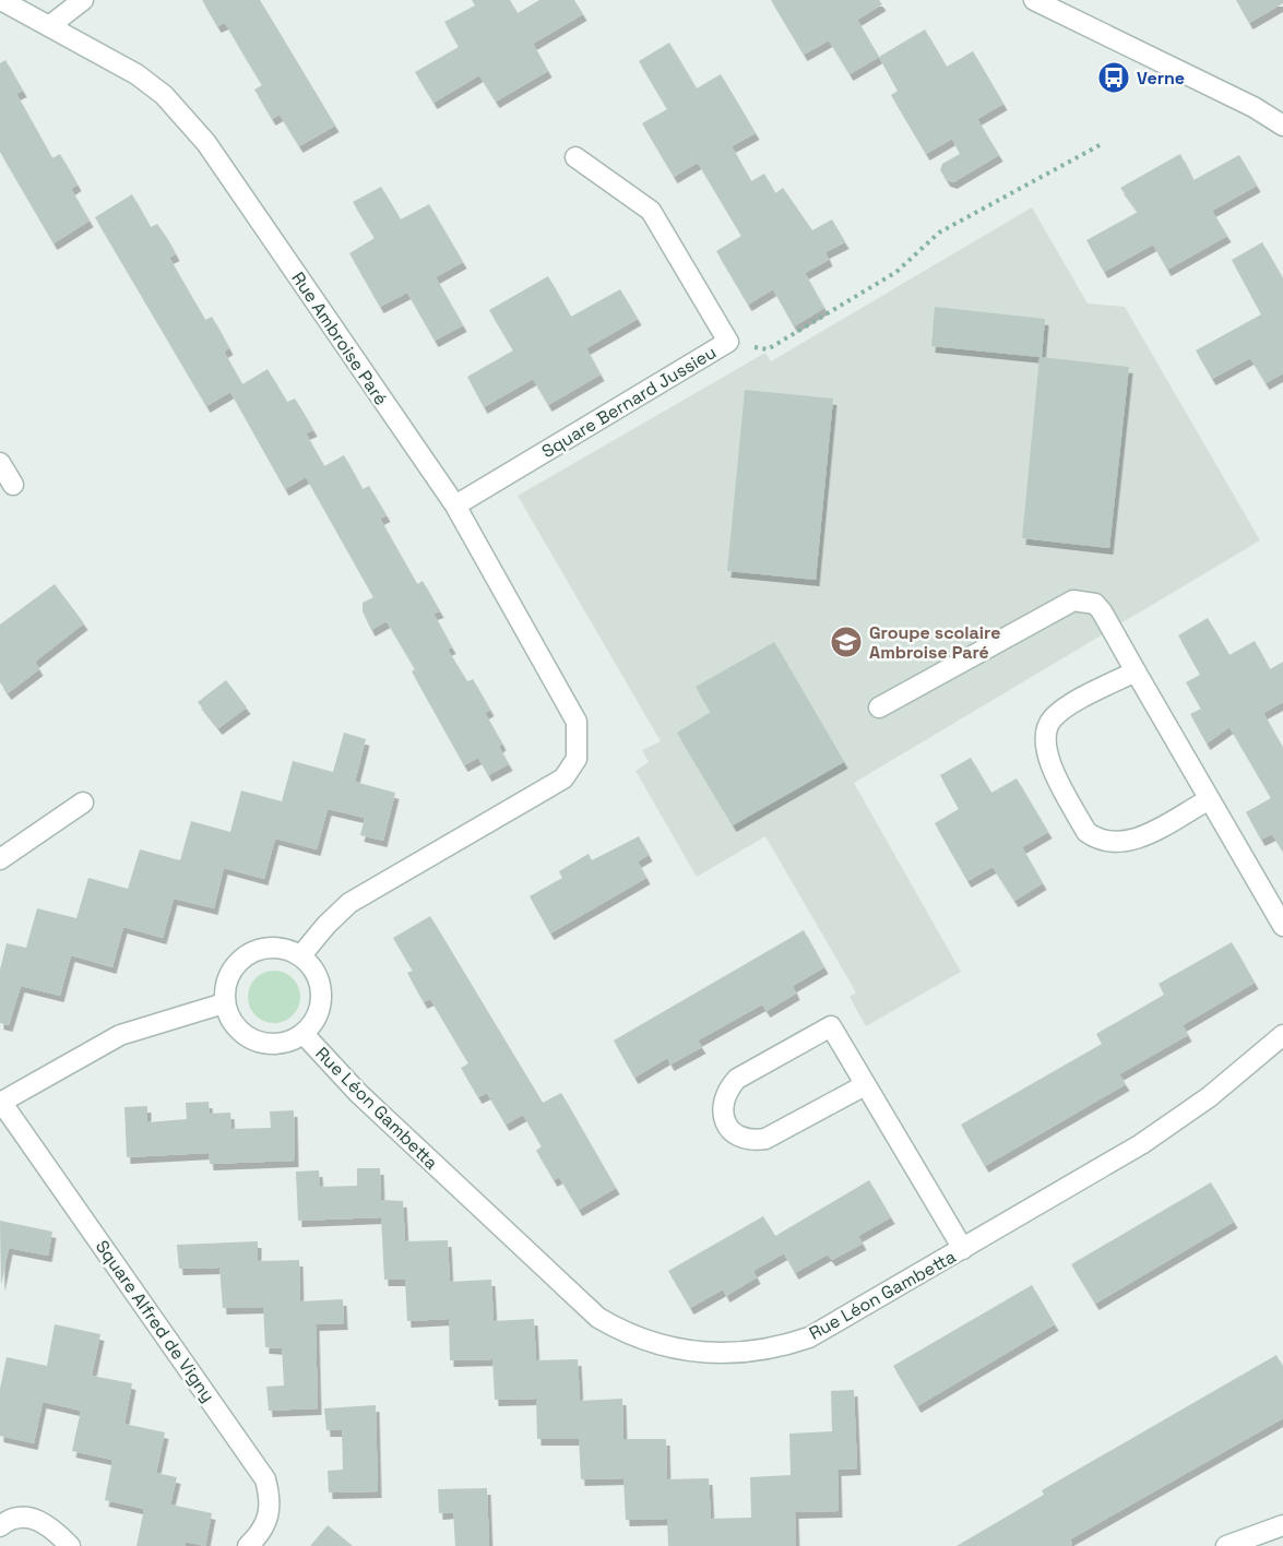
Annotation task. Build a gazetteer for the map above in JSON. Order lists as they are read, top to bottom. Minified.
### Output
{"streets":{"street":["Rue Ambroise Paré","Square Bernard Jussieu","Rue Léon Gambetta","Square Alfred de Vigny"]},"crossings":[["Rue Ambroise Paré","Square Bernard Jussieu"],["Rue Ambroise Paré","Rue Léon Gambetta"]],"places":{"bus stop":["Verne"],"school or university":["Groupe scolaire Ambroise Paré"]}}
